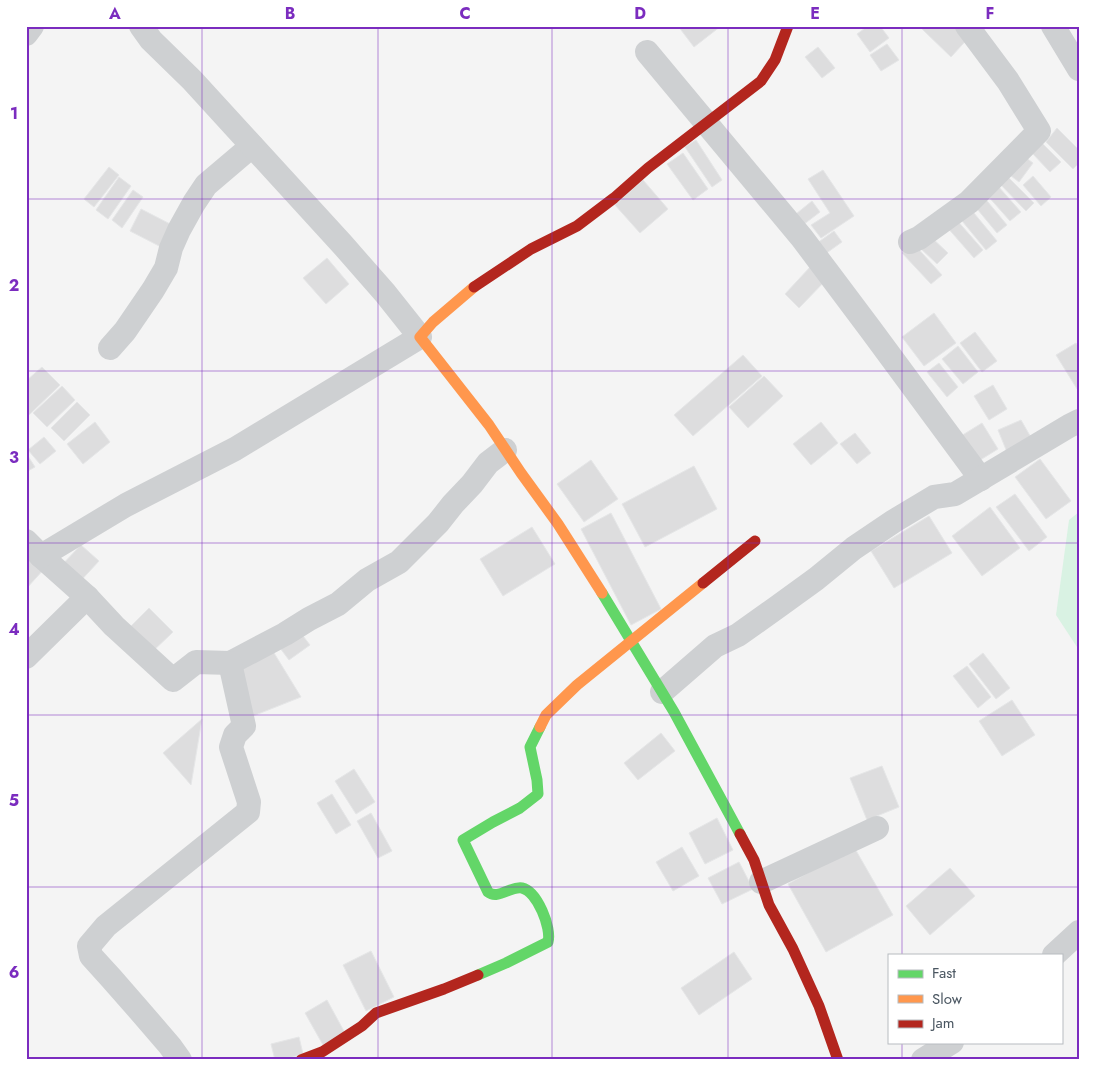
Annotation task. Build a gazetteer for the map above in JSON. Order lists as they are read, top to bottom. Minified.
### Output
{"legend":["Fast","Slow","Jam"],"grid":{"columns":["A","B","C","D","E","F"],"rows":["1","2","3","4","5","6"]}}
